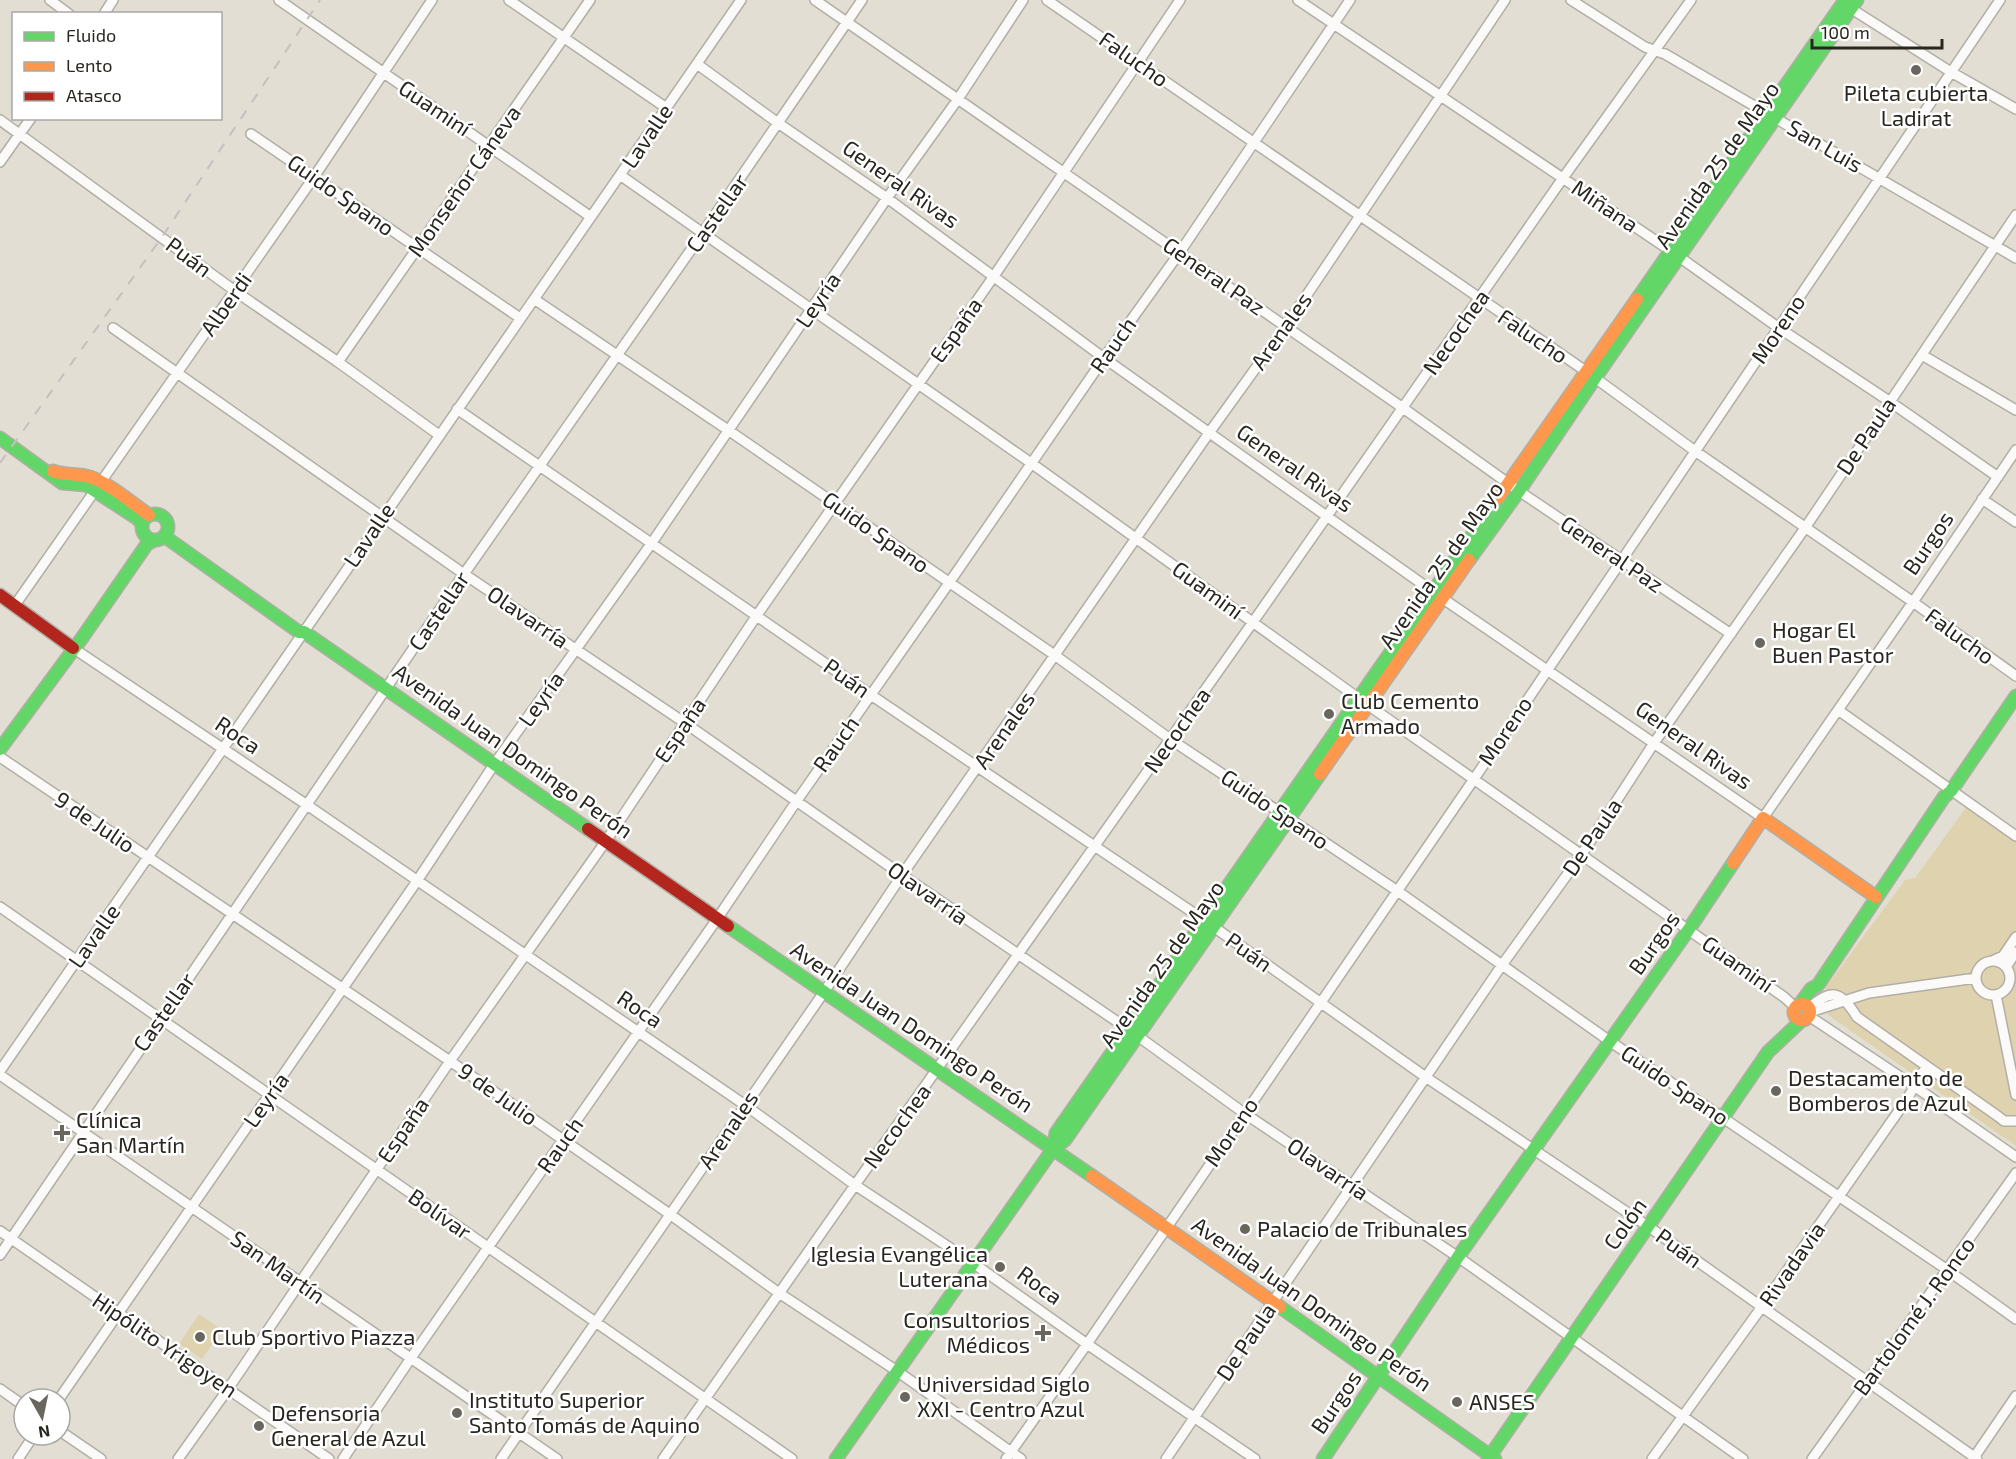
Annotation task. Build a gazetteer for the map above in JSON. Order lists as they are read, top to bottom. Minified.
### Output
{"streets":{"main road":["Avenida 25 de Mayo","General Rivas","Burgos","Roca","Avenida Juan Domingo Perón","Colón"],"street":["Falucho","Guaminí","Lavalle","San Luis","Monseñor Cáneva","Guido Spano","Miñana","Castellar","Puán","General Paz","Leyría","Alberdi","Moreno","España","Arenales","Necochea","Rauch","De Paula","Olavarría","9 de Julio","Bolívar","Rivadavia","San Martín","Bartolomé J. Ronco","Hipólito Yrigoyen"]},"crossings":[["Falucho","Avenida 25 de Mayo"],["Falucho","Moreno"],["Falucho","España"],["Falucho","Arenales"],["Falucho","Necochea"],["Falucho","Rauch"],["Falucho","De Paula"],["Falucho","Burgos"],["Guaminí","Lavalle"],["Guaminí","Avenida 25 de Mayo"],["Guaminí","Monseñor Cáneva"],["Guaminí","Castellar"],["Guaminí","Leyría"],["Guaminí","Alberdi"],["Guaminí","Moreno"],["Guaminí","España"],["Guaminí","Arenales"],["Guaminí","Necochea"],["Guaminí","Rauch"],["Guaminí","De Paula"],["Guaminí","Burgos"],["Guaminí","Colón"],["Guaminí","Rivadavia"],["Lavalle","General Rivas"],["Lavalle","Guido Spano"],["Lavalle","Puán"],["Lavalle","Olavarría"],["Lavalle","Roca"],["Lavalle","Avenida Juan Domingo Perón"],["Lavalle","9 de Julio"],["Lavalle","Bolívar"],["Lavalle","San Martín"],["San Luis","Avenida 25 de Mayo"],["San Luis","Moreno"],["San Luis","Necochea"],["San Luis","De Paula"],["Avenida 25 de Mayo","General Rivas"],["Avenida 25 de Mayo","Guido Spano"],["Avenida 25 de Mayo","Miñana"],["Avenida 25 de Mayo","Puán"],["Avenida 25 de Mayo","General Paz"],["Avenida 25 de Mayo","Olavarría"],["Avenida 25 de Mayo","Roca"],["Avenida 25 de Mayo","Avenida Juan Domingo Perón"],["Avenida 25 de Mayo","9 de Julio"],["Monseñor Cáneva","Guido Spano"],["Monseñor Cáneva","Puán"],["General Rivas","Castellar"],["General Rivas","Leyría"],["General Rivas","Moreno"],["General Rivas","España"],["General Rivas","Arenales"],["General Rivas","Necochea"],["General Rivas","Rauch"],["General Rivas","De Paula"],["General Rivas","Burgos"],["Guido Spano","Castellar"],["Guido Spano","Leyría"],["Guido Spano","Alberdi"],["Guido Spano","Moreno"],["Guido Spano","España"],["Guido Spano","Arenales"],["Guido Spano","Necochea"],["Guido Spano","Rauch"],["Guido Spano","De Paula"],["Guido Spano","Burgos"],["Guido Spano","Colón"],["Guido Spano","Rivadavia"],["Guido Spano","Bartolomé J. Ronco"],["Miñana","Moreno"],["Miñana","Arenales"],["Miñana","Necochea"],["Miñana","Rauch"],["Miñana","De Paula"],["Miñana","Burgos"],["Castellar","Puán"],["Castellar","General Paz"],["Castellar","Olavarría"],["Castellar","Roca"],["Castellar","Avenida Juan Domingo Perón"],["Castellar","9 de Julio"],["Castellar","Bolívar"],["Castellar","San Martín"],["Castellar","Hipólito Yrigoyen"],["Puán","Leyría"],["Puán","Alberdi"],["Puán","Moreno"],["Puán","España"],["Puán","Arenales"],["Puán","Necochea"],["Puán","Rauch"],["Puán","De Paula"],["Puán","Burgos"],["Puán","Colón"],["Puán","Rivadavia"],["Puán","Bartolomé J. Ronco"],["General Paz","Leyría"],["General Paz","Moreno"],["General Paz","España"],["General Paz","Arenales"],["General Paz","Necochea"],["General Paz","Rauch"],["General Paz","De Paula"],["Leyría","Olavarría"],["Leyría","Roca"],["Leyría","Avenida Juan Domingo Perón"],["Leyría","9 de Julio"],["Leyría","Bolívar"],["Leyría","San Martín"],["Leyría","Hipólito Yrigoyen"],["Alberdi","Olavarría"],["Alberdi","Roca"],["Alberdi","Avenida Juan Domingo Perón"],["Moreno","Olavarría"],["Moreno","Roca"],["Moreno","Avenida Juan Domingo Perón"],["Moreno","9 de Julio"],["España","Olavarría"],["España","Roca"],["España","Avenida Juan Domingo Perón"],["España","9 de Julio"],["España","Bolívar"],["España","San Martín"],["España","Hipólito Yrigoyen"],["Arenales","Olavarría"],["Arenales","Roca"],["Arenales","Avenida Juan Domingo Perón"],["Arenales","9 de Julio"],["Arenales","Bolívar"],["Arenales","San Martín"],["Necochea","Olavarría"],["Necochea","Roca"],["Necochea","Avenida Juan Domingo Perón"],["Necochea","9 de Julio"],["Necochea","Bolívar"],["Rauch","Olavarría"],["Rauch","Roca"],["Rauch","Avenida Juan Domingo Perón"],["Rauch","9 de Julio"],["Rauch","Bolívar"],["Rauch","San Martín"],["De Paula","Olavarría"],["De Paula","Roca"],["De Paula","Avenida Juan Domingo Perón"],["Burgos","Olavarría"],["Burgos","Avenida Juan Domingo Perón"],["Olavarría","Colón"],["Olavarría","Rivadavia"],["Avenida Juan Domingo Perón","Colón"]],"places":{"other":["Pileta cubierta Ladirat","Hogar El Buen Pastor","Club Cemento Armado","Destacamento de Bomberos de Azul","Palacio de Tribunales","Iglesia Evangélica Luterana","Club Sportivo Piazza","Universidad Siglo XXI - Centro Azul","ANSES","Instituto Superior Santo Tomás de Aquino","Defensoria General de Azul"],"health":["Clínica San Martín","Consultorios Médicos"]},"legend":["Fluido","Lento","Atasco"],"scale_bar":"100 m","north":"bottom"}
